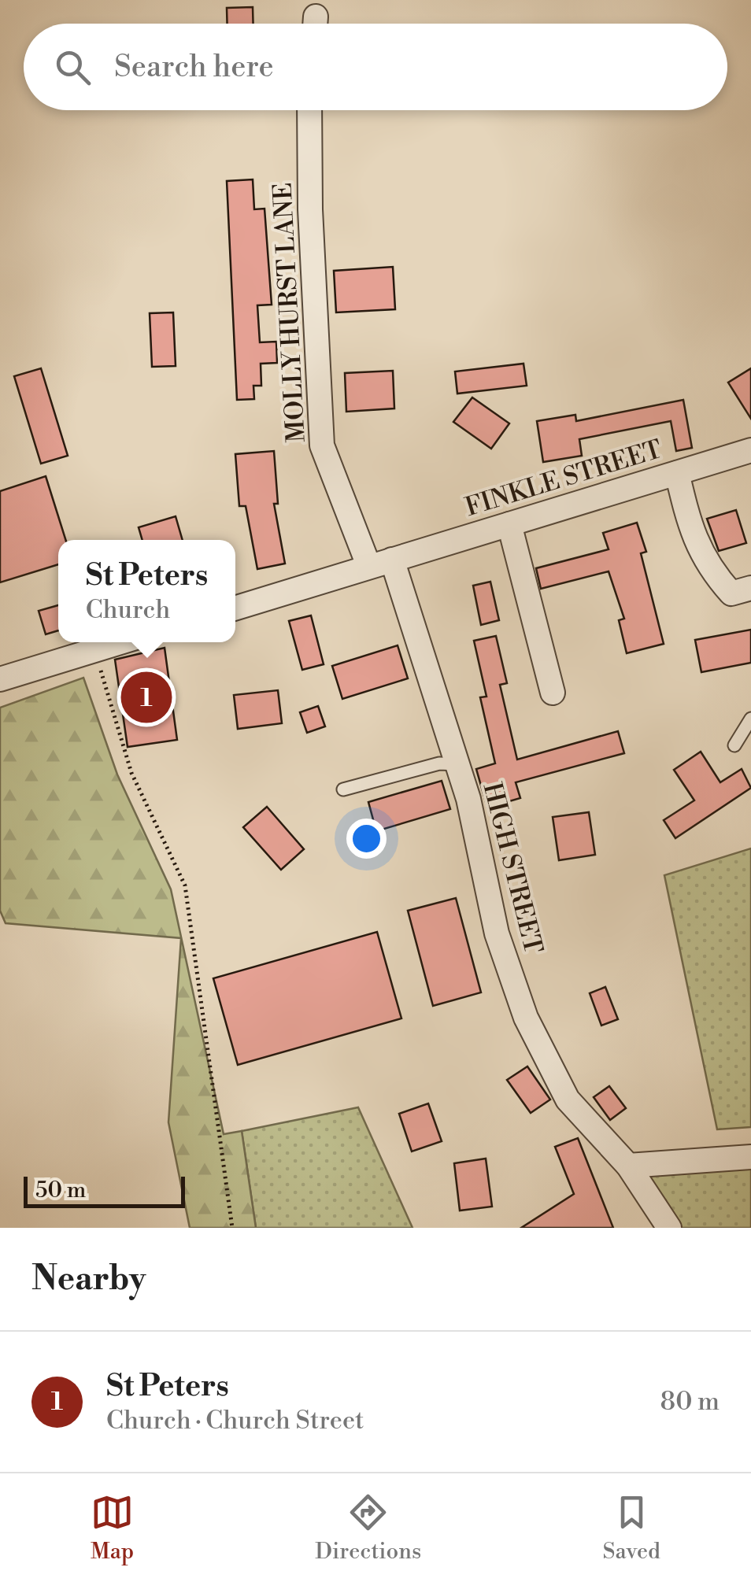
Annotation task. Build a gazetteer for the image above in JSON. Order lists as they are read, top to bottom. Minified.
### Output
{"streets":{"street":["MOLLY HURST LANE","FINKLE STREET","HIGH STREET"]},"crossings":[["MOLLY HURST LANE","FINKLE STREET"],["FINKLE STREET","HIGH STREET"]],"scale_bar":"50 m","page":{"search":"Search here","popup":["St Peters","Church"],"pins":"1","scale":"50 m","heading":"Nearby","list":[{"mark":"1","name":"St Peters","note":"Church · Church Street","value":"80 m"}],"nav":["Map","Directions","Saved"]}}
